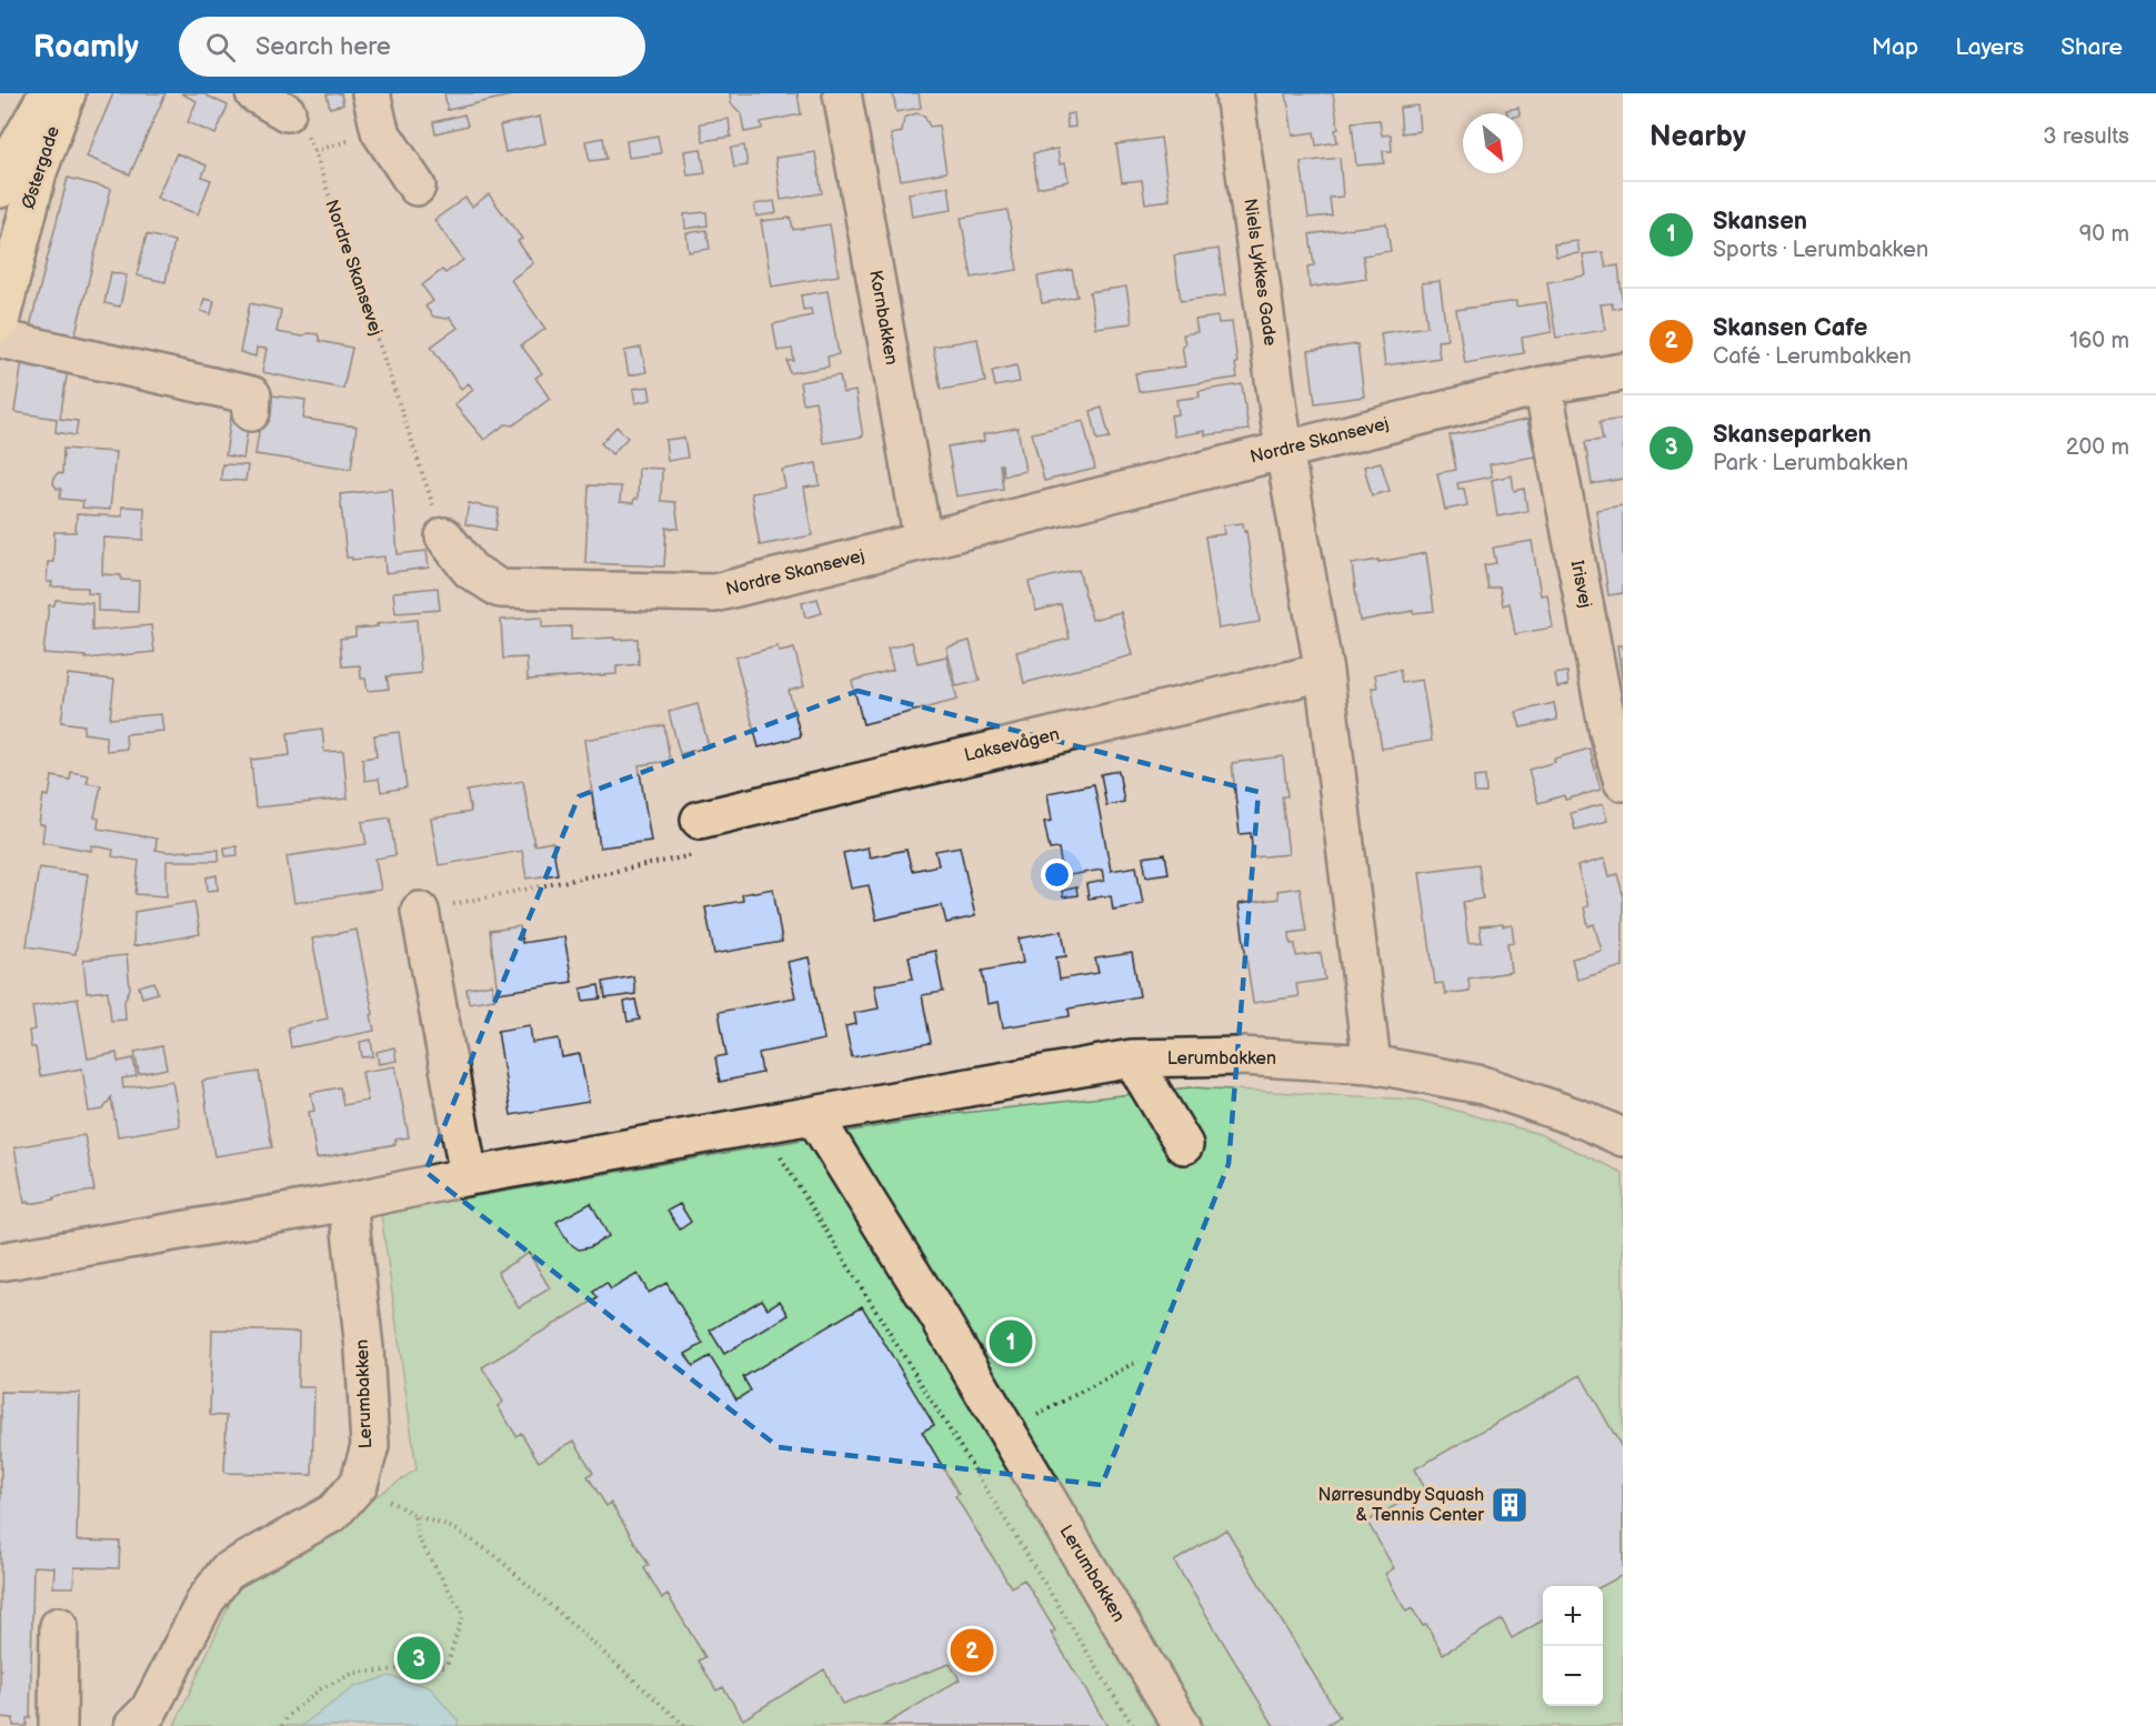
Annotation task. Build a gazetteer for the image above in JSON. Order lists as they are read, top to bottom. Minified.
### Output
{"streets":{"main road":["Østergade"],"street":["Nordre Skansevej","Niels Lykkes Gade","Kornbakken","Irisvej","Laksevågen","Lerumbakken"]},"crossings":[["Nordre Skansevej","Niels Lykkes Gade"],["Nordre Skansevej","Kornbakken"],["Nordre Skansevej","Irisvej"]],"places":{"building":["Nørresundby Squash & Tennis Center"]},"north":"bottom right","page":{"header":"Roamly","search":"Search here","nav":["Map","Layers","Share"],"heading":["Nearby","3 results"],"list":[{"mark":"1","name":"Skansen","note":"Sports · Lerumbakken","value":"90 m"},{"mark":"2","name":"Skansen Cafe","note":"Café · Lerumbakken","value":"160 m"},{"mark":"3","name":"Skanseparken","note":"Park · Lerumbakken","value":"200 m"}],"pins":["1","2","3"],"map_buttons":["+","−"]}}
